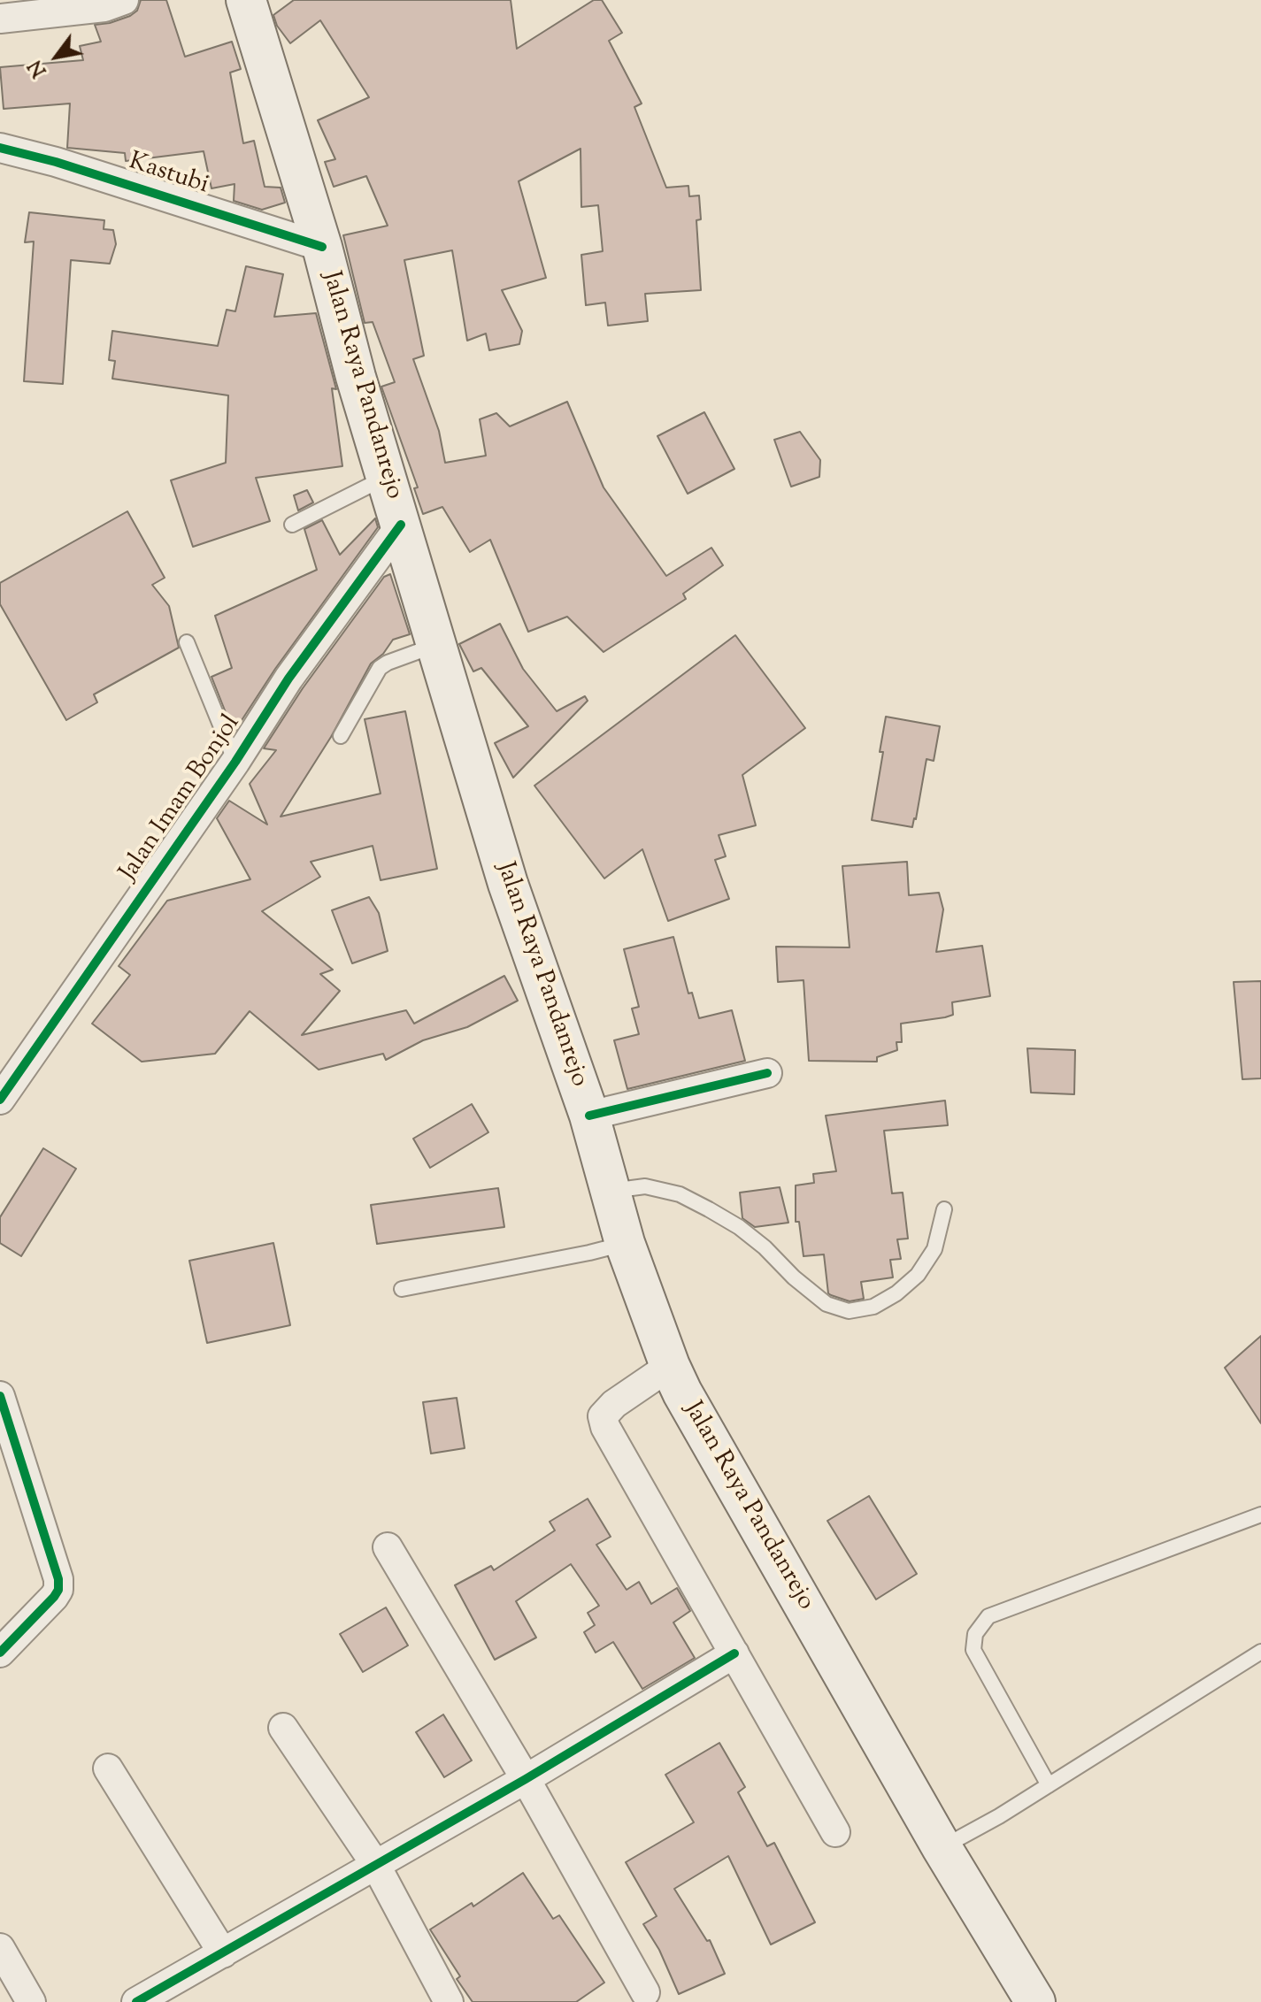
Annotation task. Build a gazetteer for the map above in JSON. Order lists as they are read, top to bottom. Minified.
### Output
{"streets":{"main road":["Jalan Raya Pandanrejo"],"street":["Kastubi","Jalan Imam Bonjol"]},"crossings":[["Kastubi","Jalan Raya Pandanrejo"],["Jalan Raya Pandanrejo","Jalan Imam Bonjol"]],"north":"bottom left"}
